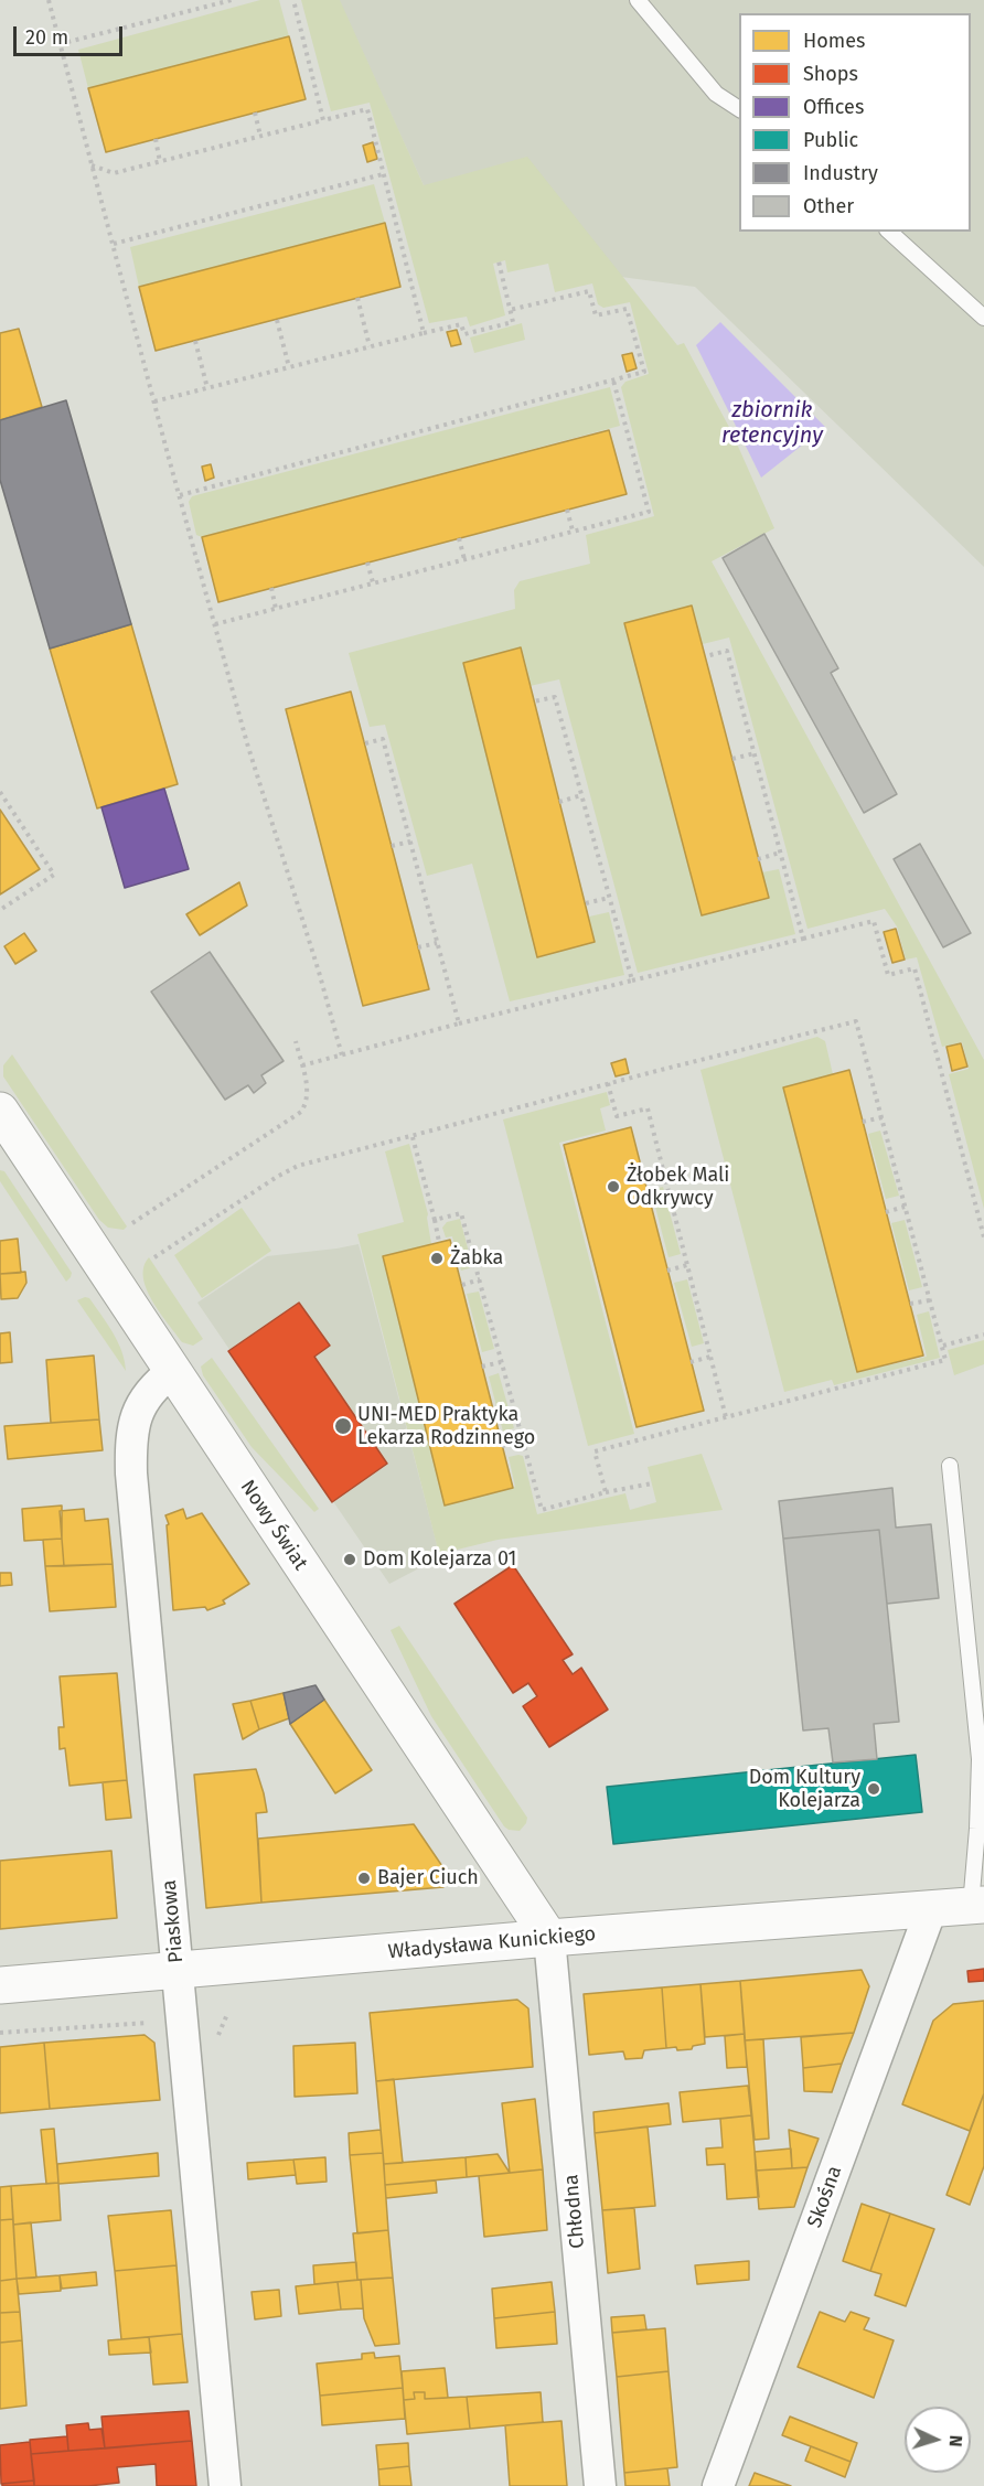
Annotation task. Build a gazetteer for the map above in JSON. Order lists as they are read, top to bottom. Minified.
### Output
{"streets":{"street":["Nowy Świat","Piaskowa","Władysława Kunickiego","Skośna","Chłodna"]},"crossings":[["Nowy Świat","Piaskowa"],["Nowy Świat","Władysława Kunickiego"],["Nowy Świat","Chłodna"],["Piaskowa","Władysława Kunickiego"],["Władysława Kunickiego","Skośna"],["Władysława Kunickiego","Chłodna"]],"water":["zbiornik retencyjny"],"places":["Żłobek Mali Odkrywcy","Żabka","UNI-MED Praktyka Lekarza Rodzinnego","Dom Kolejarza 01","Dom Kultury Kolejarza","Bajer Ciuch"],"legend":["Homes","Shops","Offices","Public","Industry","Other"],"scale_bar":"20 m","north":"right"}
